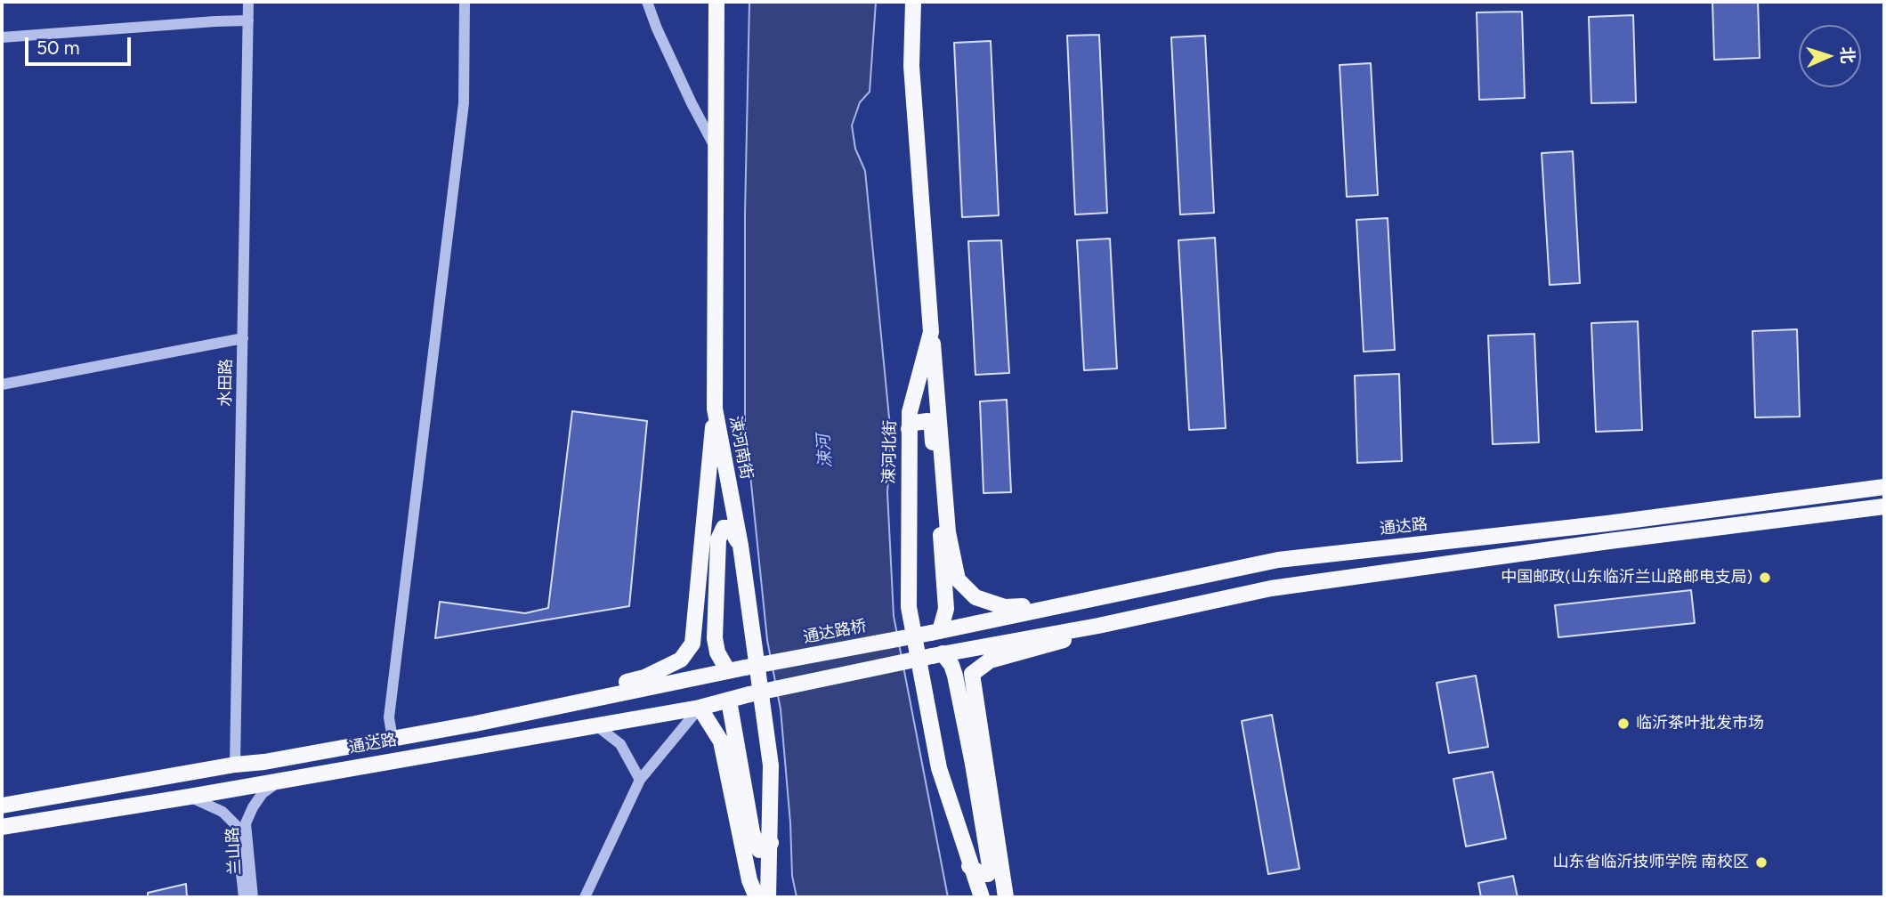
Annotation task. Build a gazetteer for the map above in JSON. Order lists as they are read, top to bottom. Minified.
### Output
{"streets":{"main road":["涑河南街","涑河北街","通达路","通达路桥"],"street":["水田路","兰山路"]},"crossings":[["水田路","通达路"],["通达路","通达路桥"],["通达路","兰山路"]],"water":["涑河"],"places":["中国邮政(山东临沂兰山路邮电支局)","临沂茶叶批发市场","山东省临沂技师学院 南校区"],"scale_bar":"50 m","north":"right"}
